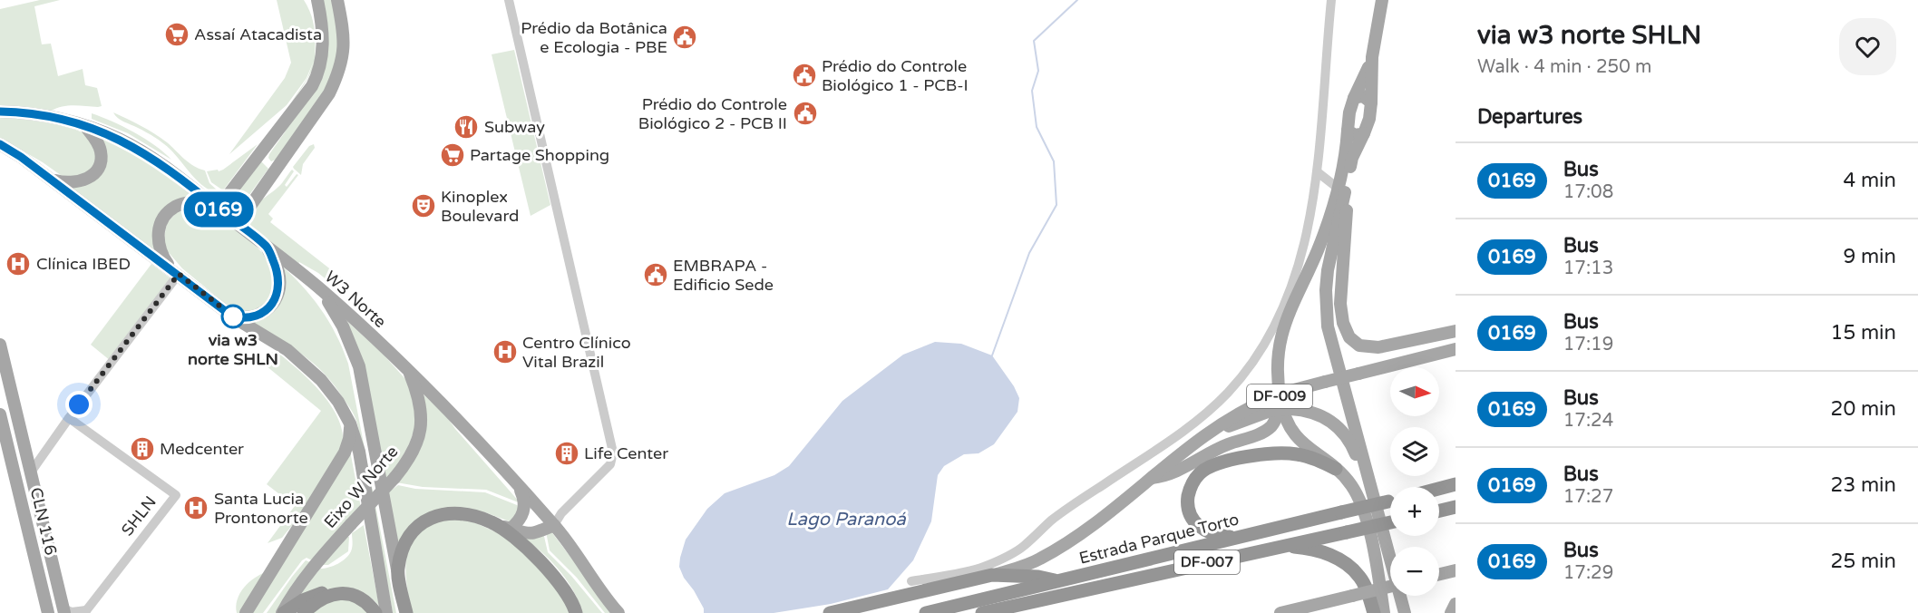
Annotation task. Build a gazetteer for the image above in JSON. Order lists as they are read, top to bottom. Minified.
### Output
{"streets":{"highway":["Estrada Parque Torto","DF-007"],"main road":["W3 Norte","DF-009","Eixo W Norte","SHLN","CLN 116"]},"crossings":[["W3 Norte","Eixo W Norte"]],"water":["Lago Paranoá"],"places":{"supermarket":["Assaí Atacadista","Partage Shopping"],"public building":["Prédio da Botânica e Ecologia - PBE","Prédio do Controle Biológico 1 - PCB-I","Prédio do Controle Biológico 2 - PCB II","EMBRAPA - Edificio Sede"],"restaurant":["Subway"],"theatre":["Kinoplex Boulevard"],"hospital":["Clínica IBED","Centro Clínico Vital Brazil","Santa Lucia Prontonorte"],"other":["via w3 norte SHLN"],"building":["Medcenter","Life Center"]},"lines":["bus line 0169"],"north":"right","page":{"on_map":"0169","heading":[["via w3 norte SHLN","Walk · 4 min · 250 m"],"Departures"],"list":[{"mark":"0169","name":"Bus","note":"17:08","value":"4 min"},{"mark":"0169","name":"Bus","note":"17:13","value":"9 min"},{"mark":"0169","name":"Bus","note":"17:19","value":"15 min"},{"mark":"0169","name":"Bus","note":"17:24","value":"20 min"},{"mark":"0169","name":"Bus","note":"17:27","value":"23 min"},{"mark":"0169","name":"Bus","note":"17:29","value":"25 min"}],"map_buttons":["+","−"]}}
